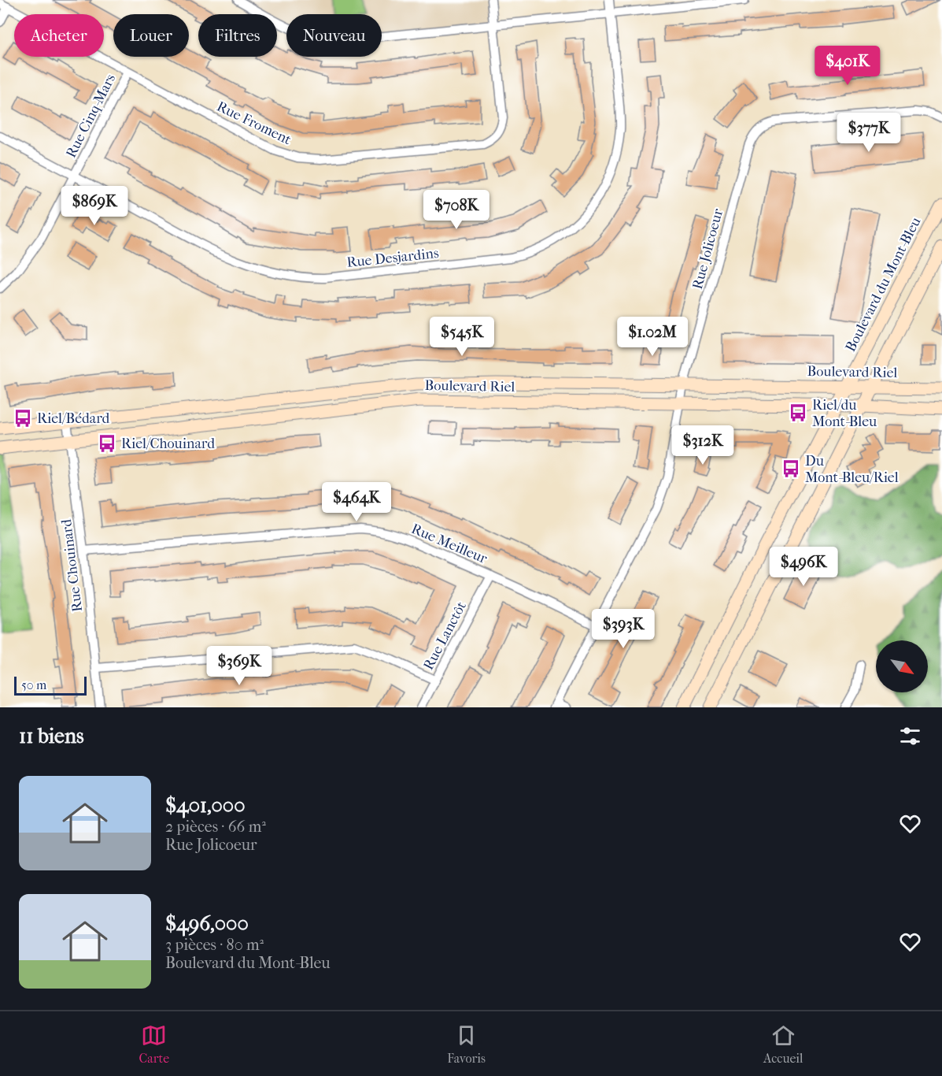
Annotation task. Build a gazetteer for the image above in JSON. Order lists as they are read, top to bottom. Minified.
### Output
{"streets":{"street":["Rue Cinq-Mars","Rue Froment","Rue Jolicoeur","Rue Desjardins","Boulevard du Mont-Bleu","Boulevard Riel","Rue Meilleur","Rue Chouinard","Rue Lanctôt"]},"crossings":[["Rue Cinq-Mars","Rue Froment"],["Rue Cinq-Mars","Rue Desjardins"],["Rue Jolicoeur","Boulevard Riel"],["Rue Jolicoeur","Rue Meilleur"],["Boulevard du Mont-Bleu","Boulevard Riel"],["Boulevard Riel","Rue Chouinard"],["Rue Meilleur","Rue Chouinard"],["Rue Meilleur","Rue Lanctôt"]],"places":{"bus stop":["Riel/du Mont-Bleu","Riel/Bédard","Riel/Chouinard","Du Mont-Bleu/Riel"]},"scale_bar":"50 m","north":"bottom right","page":{"chip":["Acheter","Louer","Filtres","Nouveau"],"price":["$401K","$377K","$869K","$708K","$545K","$1.02M","$312K","$464K","$496K","$393K","$369K"],"scale":"50 m","heading":"11 biens","list":[{"name":"$401,000","note":"2 pièces · 66 m² · Rue Jolicoeur"},{"name":"$496,000","note":"3 pièces · 80 m² · Boulevard du Mont-Bleu"}],"tabs":["Carte","Favoris","Accueil"]}}
